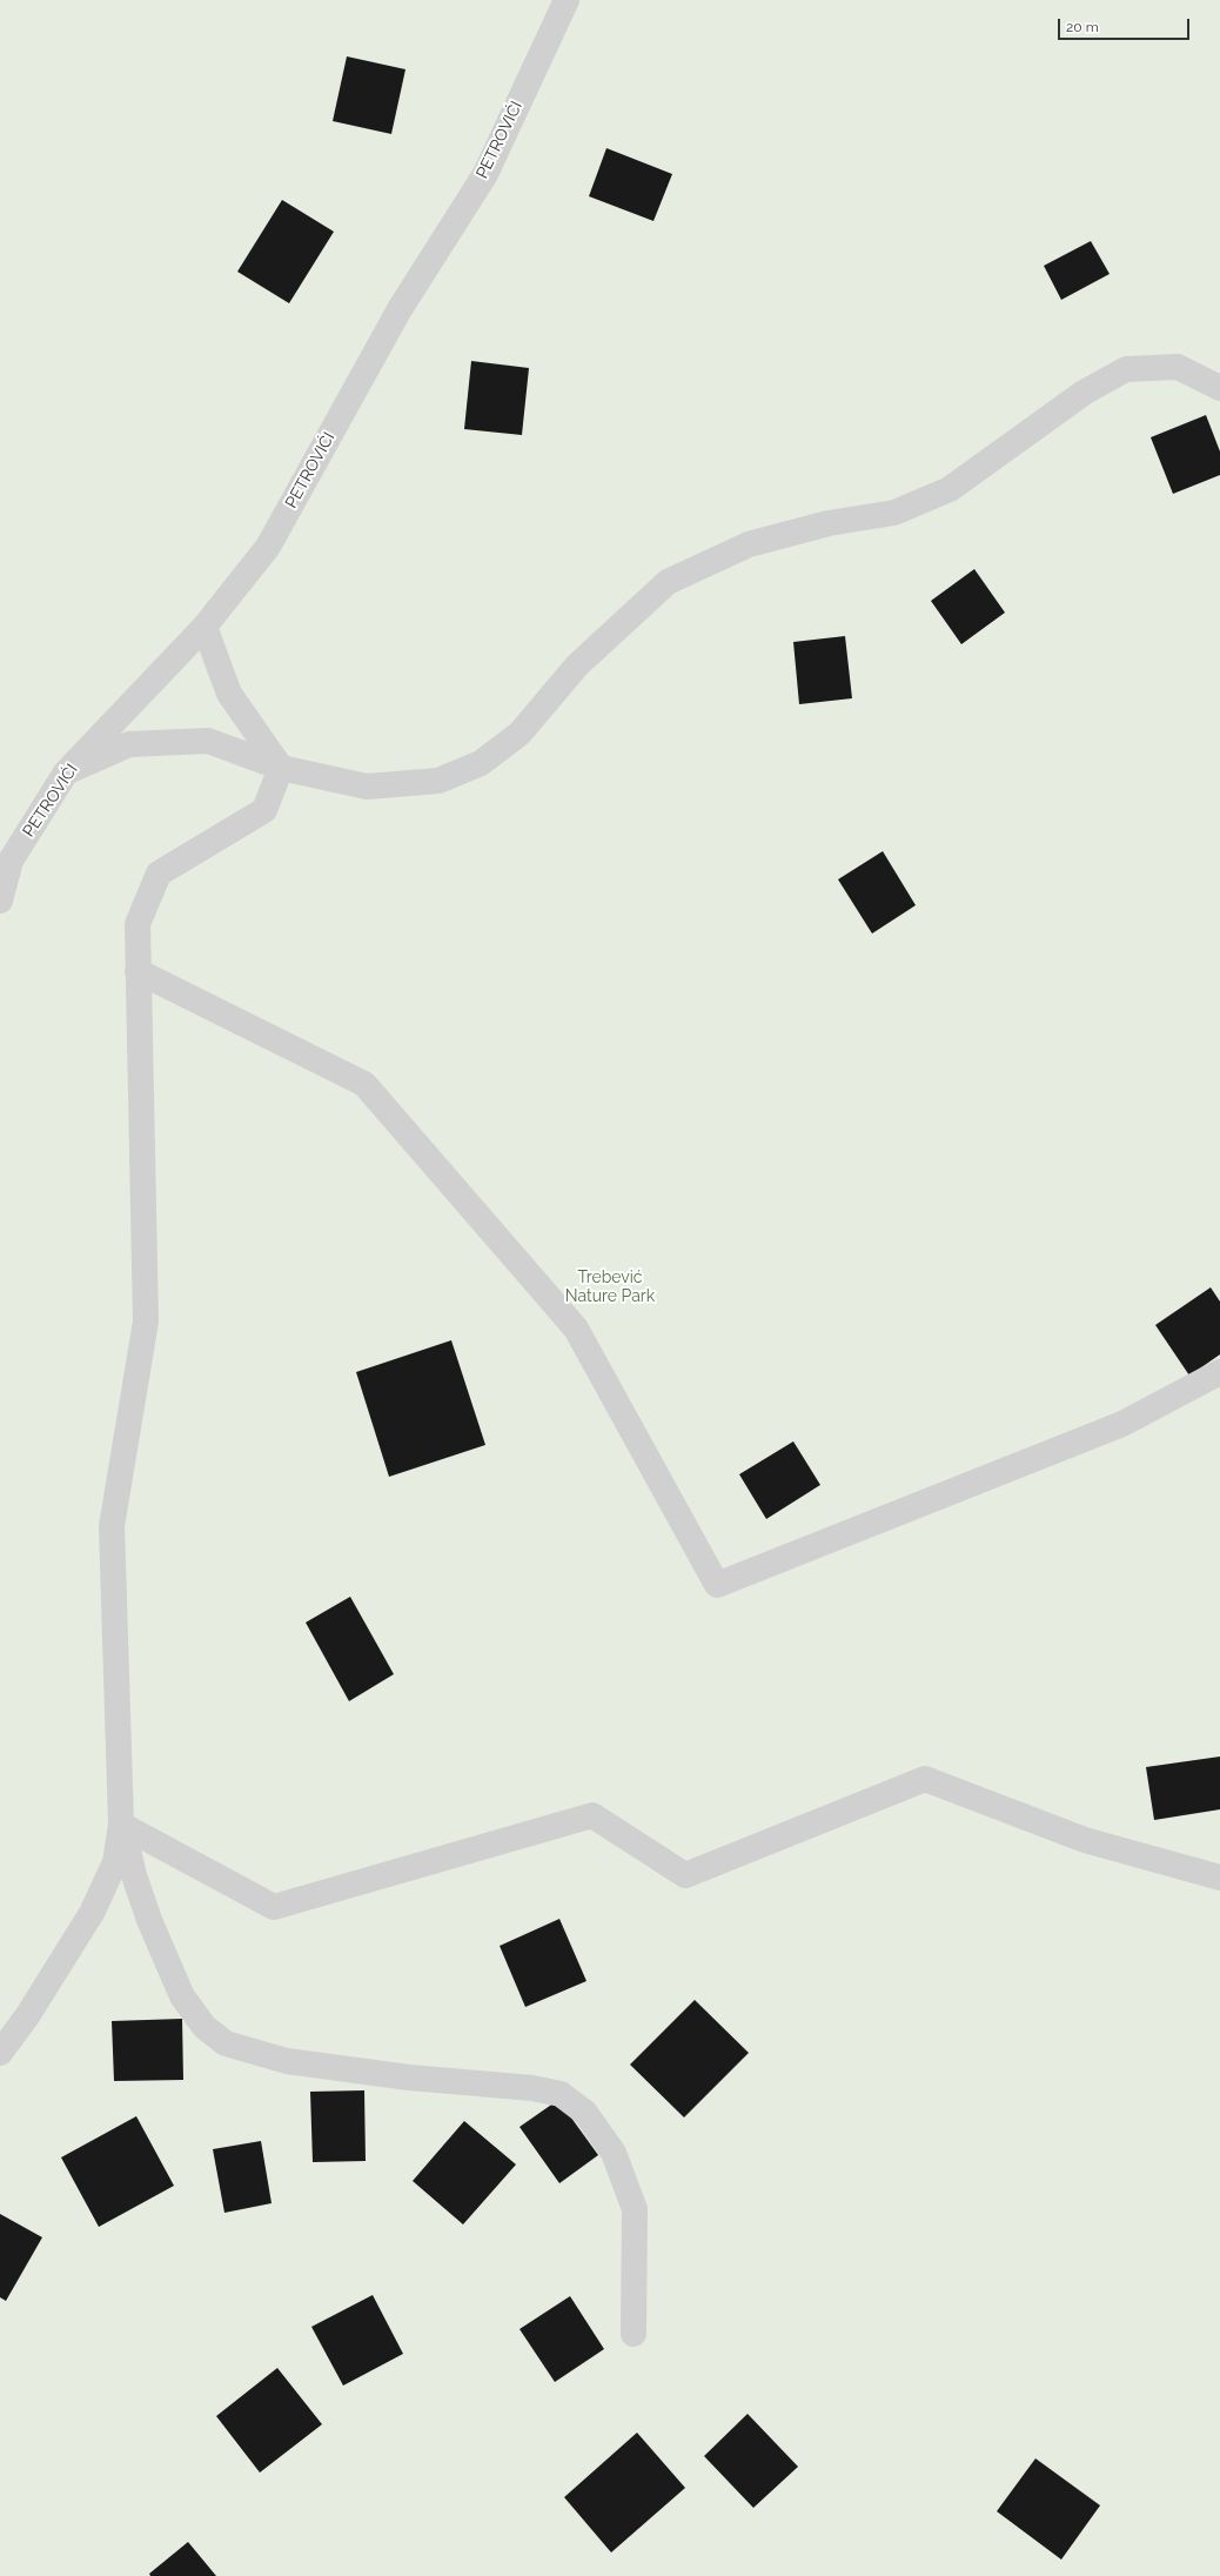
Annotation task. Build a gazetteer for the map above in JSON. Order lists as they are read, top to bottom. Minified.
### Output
{"streets":{"street":["PETROVIĆI"]},"parks":["Trebević Nature Park"],"scale_bar":"20 m"}
